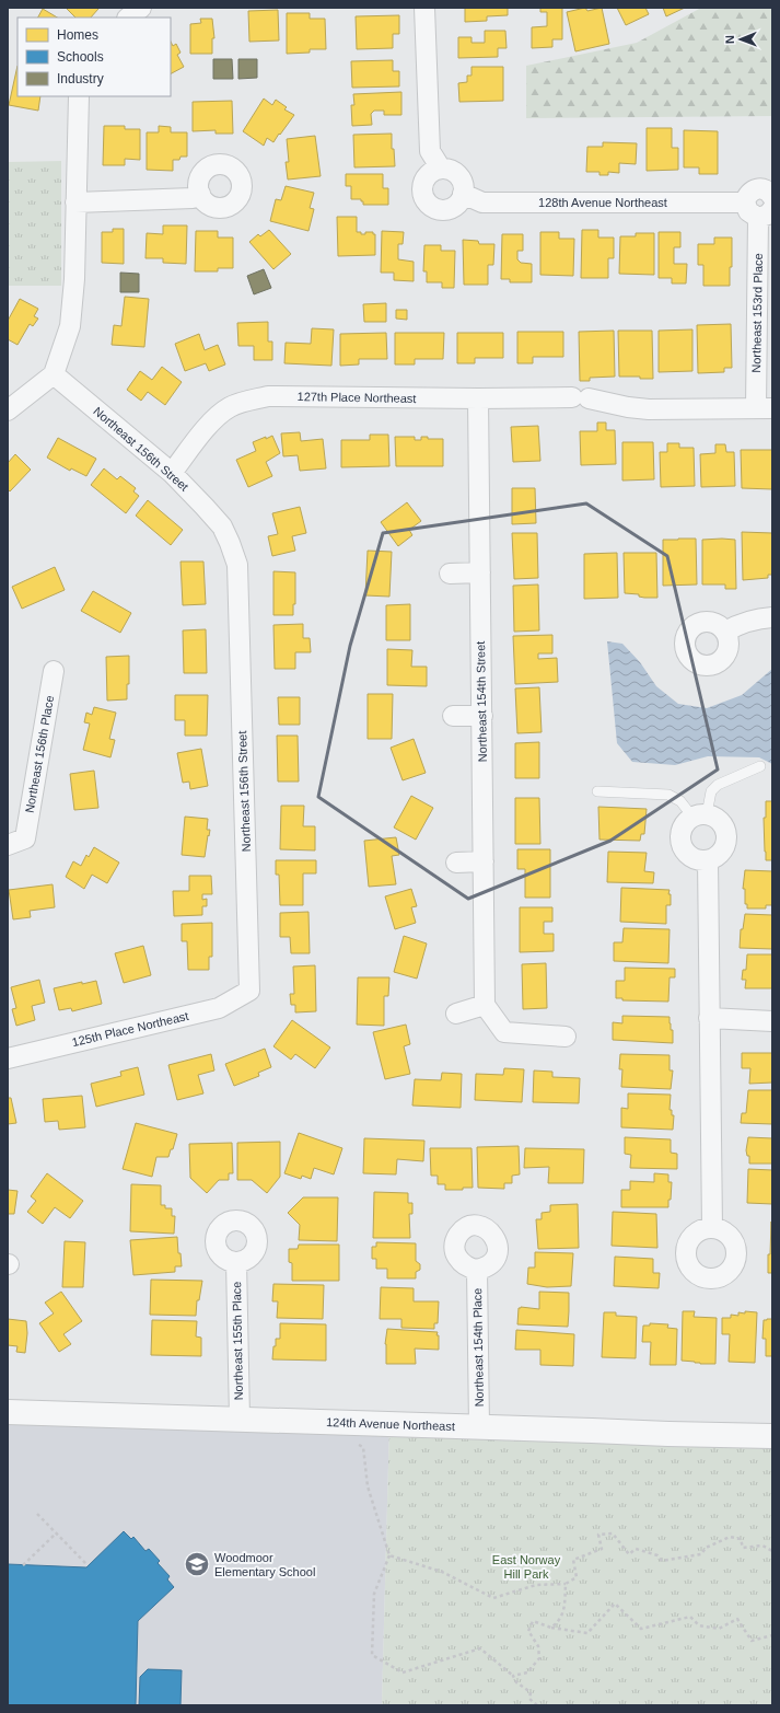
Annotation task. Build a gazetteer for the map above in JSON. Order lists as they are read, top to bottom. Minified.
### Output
{"streets":{"street":["128th Avenue Northeast","Northeast 153rd Place","127th Place Northeast","Northeast 156th Street","Northeast 154th Street","Northeast 156th Place","125th Place Northeast","Northeast 155th Place","Northeast 154th Place","124th Avenue Northeast"]},"crossings":[["Northeast 153rd Place","127th Place Northeast"],["127th Place Northeast","Northeast 156th Street"],["127th Place Northeast","Northeast 154th Street"],["Northeast 156th Street","125th Place Northeast"],["Northeast 155th Place","124th Avenue Northeast"],["Northeast 154th Place","124th Avenue Northeast"]],"parks":["East Norway Hill Park"],"places":{"school or university":["Woodmoor Elementary School"]},"legend":["Homes","Schools","Industry"],"north":"left"}
